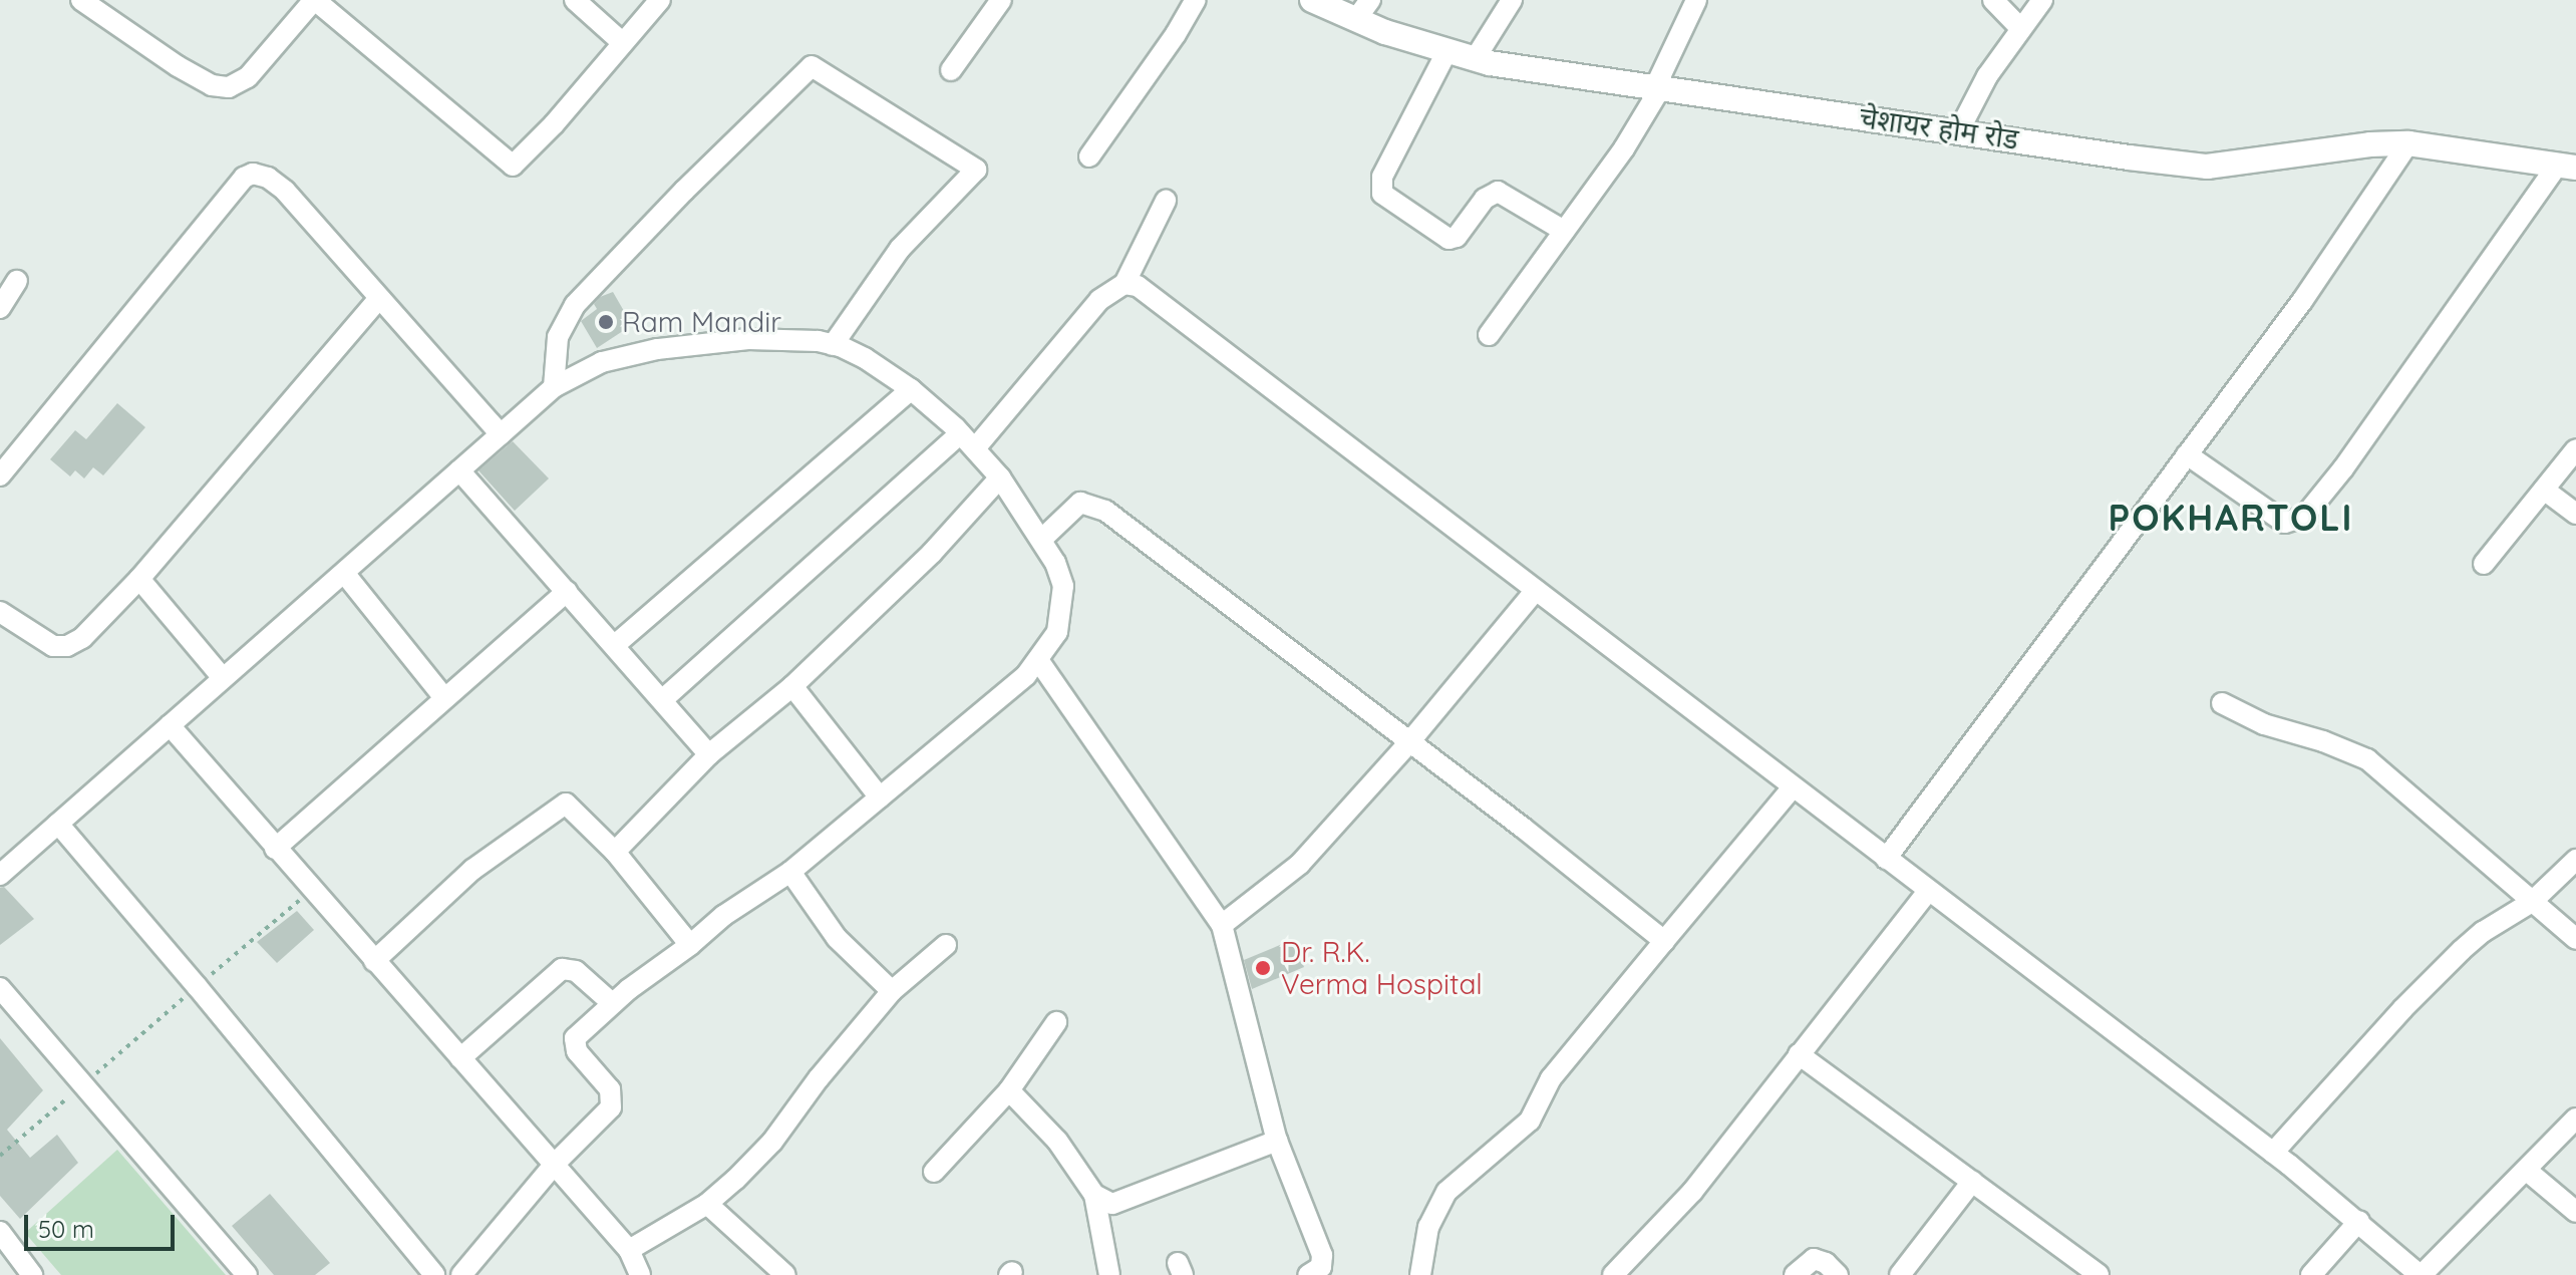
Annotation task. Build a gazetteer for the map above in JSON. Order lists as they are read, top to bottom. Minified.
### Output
{"streets":{"street":["चेशायर होम रोड"]},"districts":["POKHARTOLI"],"places":["Ram Mandir","Dr. R.K. Verma Hospital"],"scale_bar":"50 m"}
